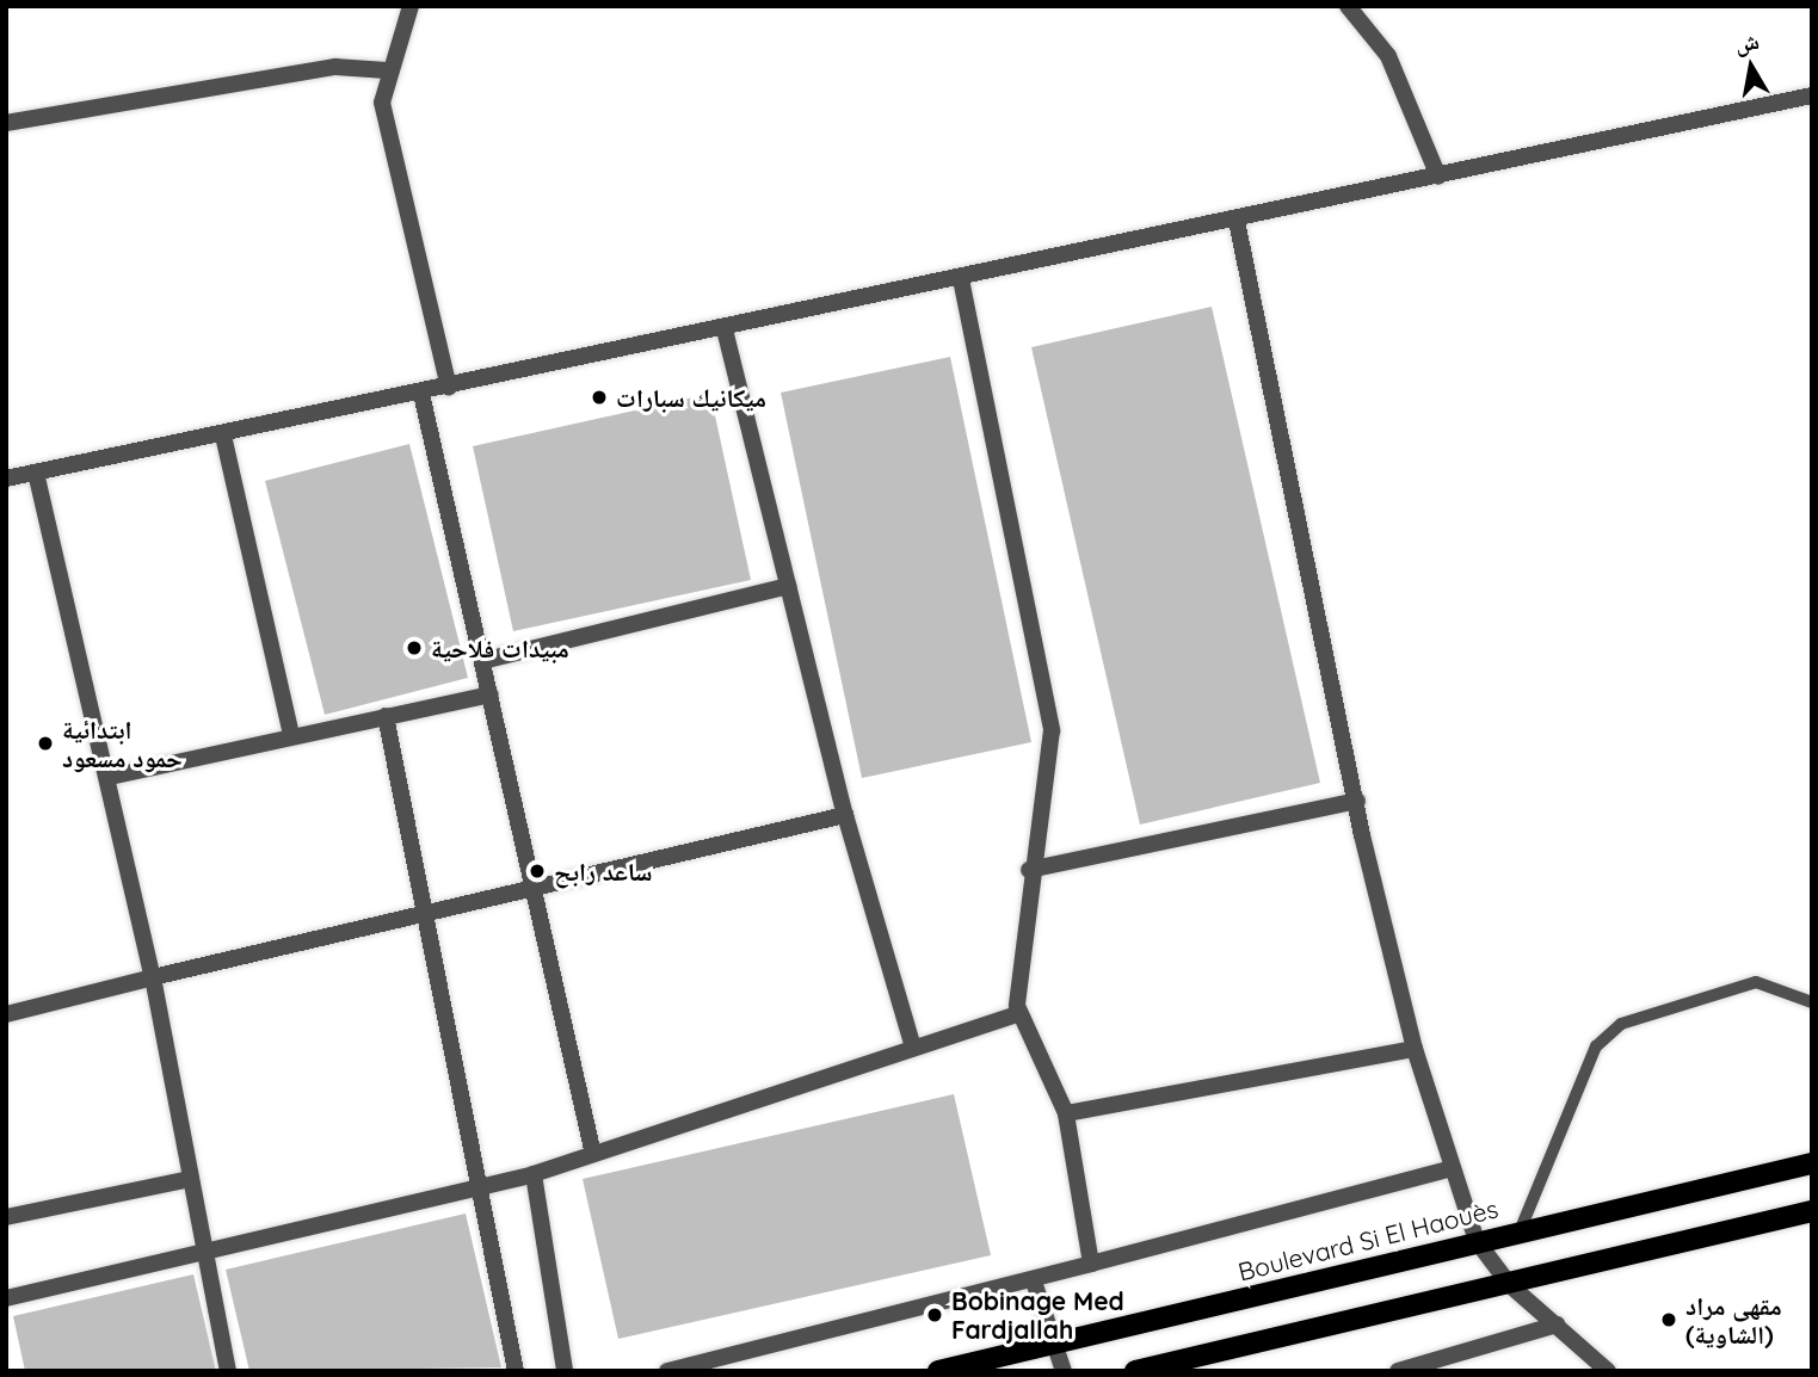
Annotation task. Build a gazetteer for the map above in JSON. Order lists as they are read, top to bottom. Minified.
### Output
{"streets":{"main road":["Boulevard Si El Haouès"]},"places":["ميكانيك سبارات","مبيدات فلاحية","ابتدائية حمود مسعود","ساعد رابح","Bobinage Med Fardjallah","مقهى مراد (الشاوية)"],"north":"top"}
